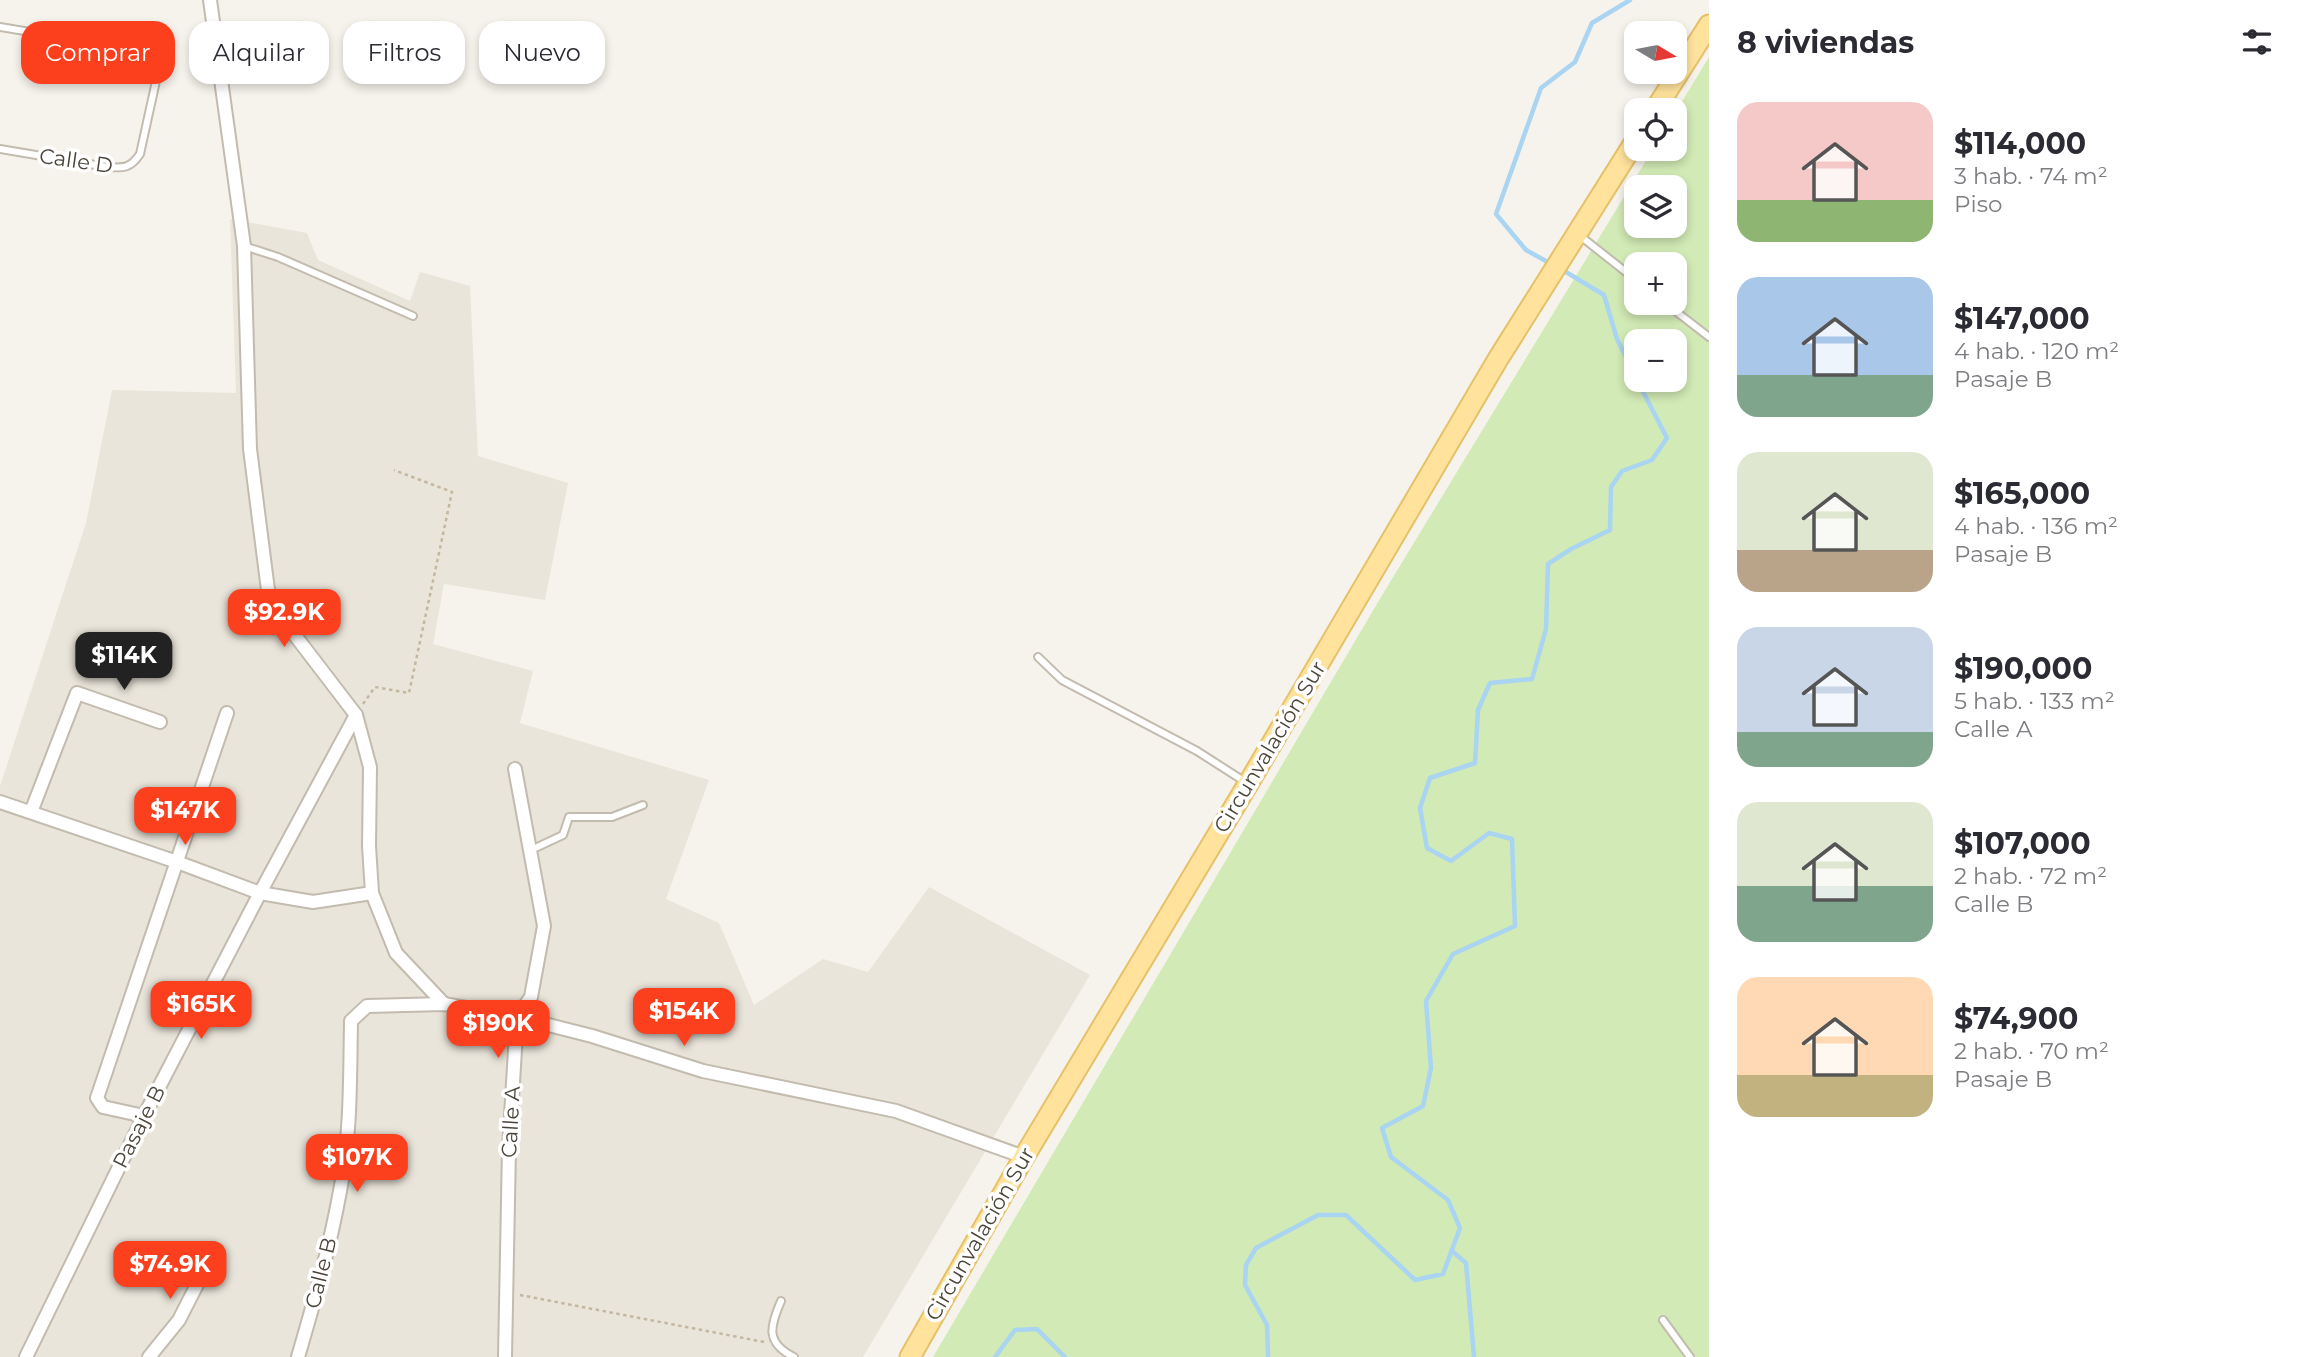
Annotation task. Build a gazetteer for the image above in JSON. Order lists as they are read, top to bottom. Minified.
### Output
{"streets":{"main road":["Circunvalación Sur"],"street":["Calle A","Pasaje B","Calle B"],"lane":["Calle D"]},"north":"right","page":{"heading":"8 viviendas","map_buttons":["+","−"],"chip":["Comprar","Alquilar","Filtros","Nuevo"],"list":[{"name":"$114,000","note":"3 hab. · 74 m² · Piso"},{"name":"$147,000","note":"4 hab. · 120 m² · Pasaje B"},{"name":"$165,000","note":"4 hab. · 136 m² · Pasaje B"},{"name":"$190,000","note":"5 hab. · 133 m² · Calle A"},{"name":"$107,000","note":"2 hab. · 72 m² · Calle B"},{"name":"$74,900","note":"2 hab. · 70 m² · Pasaje B"}],"price":["$92.9K","$114K","$147K","$165K","$154K","$190K","$107K","$74.9K"]}}
